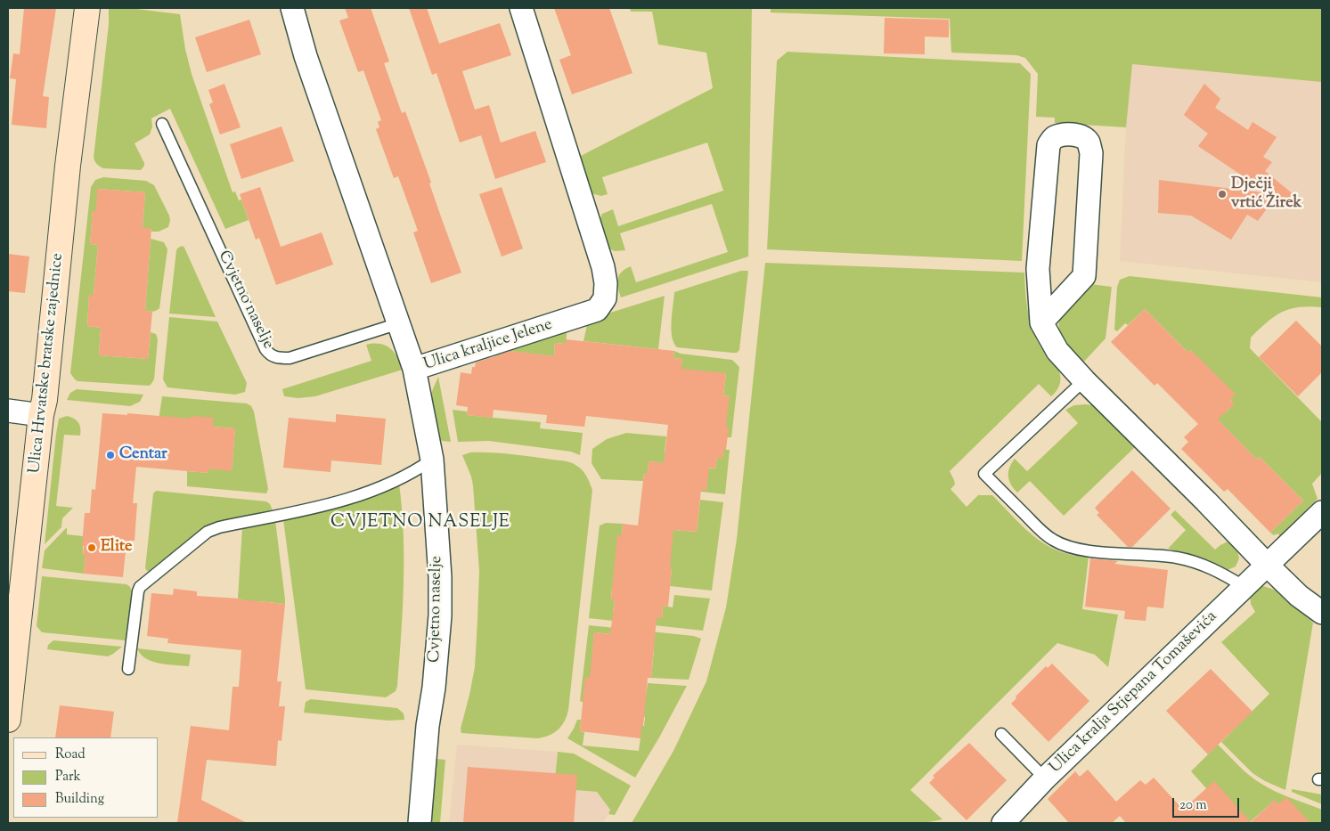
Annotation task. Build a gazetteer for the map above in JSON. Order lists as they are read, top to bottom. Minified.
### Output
{"streets":{"street":["Cvjetno naselje","Ulica kraljice Jelene","Ulica Hrvatske bratske zajednice","Ulica kralja Stjepana Tomaševića"]},"crossings":[["Cvjetno naselje","Ulica kraljice Jelene"]],"districts":["CVJETNO NASELJE"],"places":["Dječji vrtić Žirek","Centar","Elite"],"legend":["Road","Park","Building"],"scale_bar":"20 m"}
